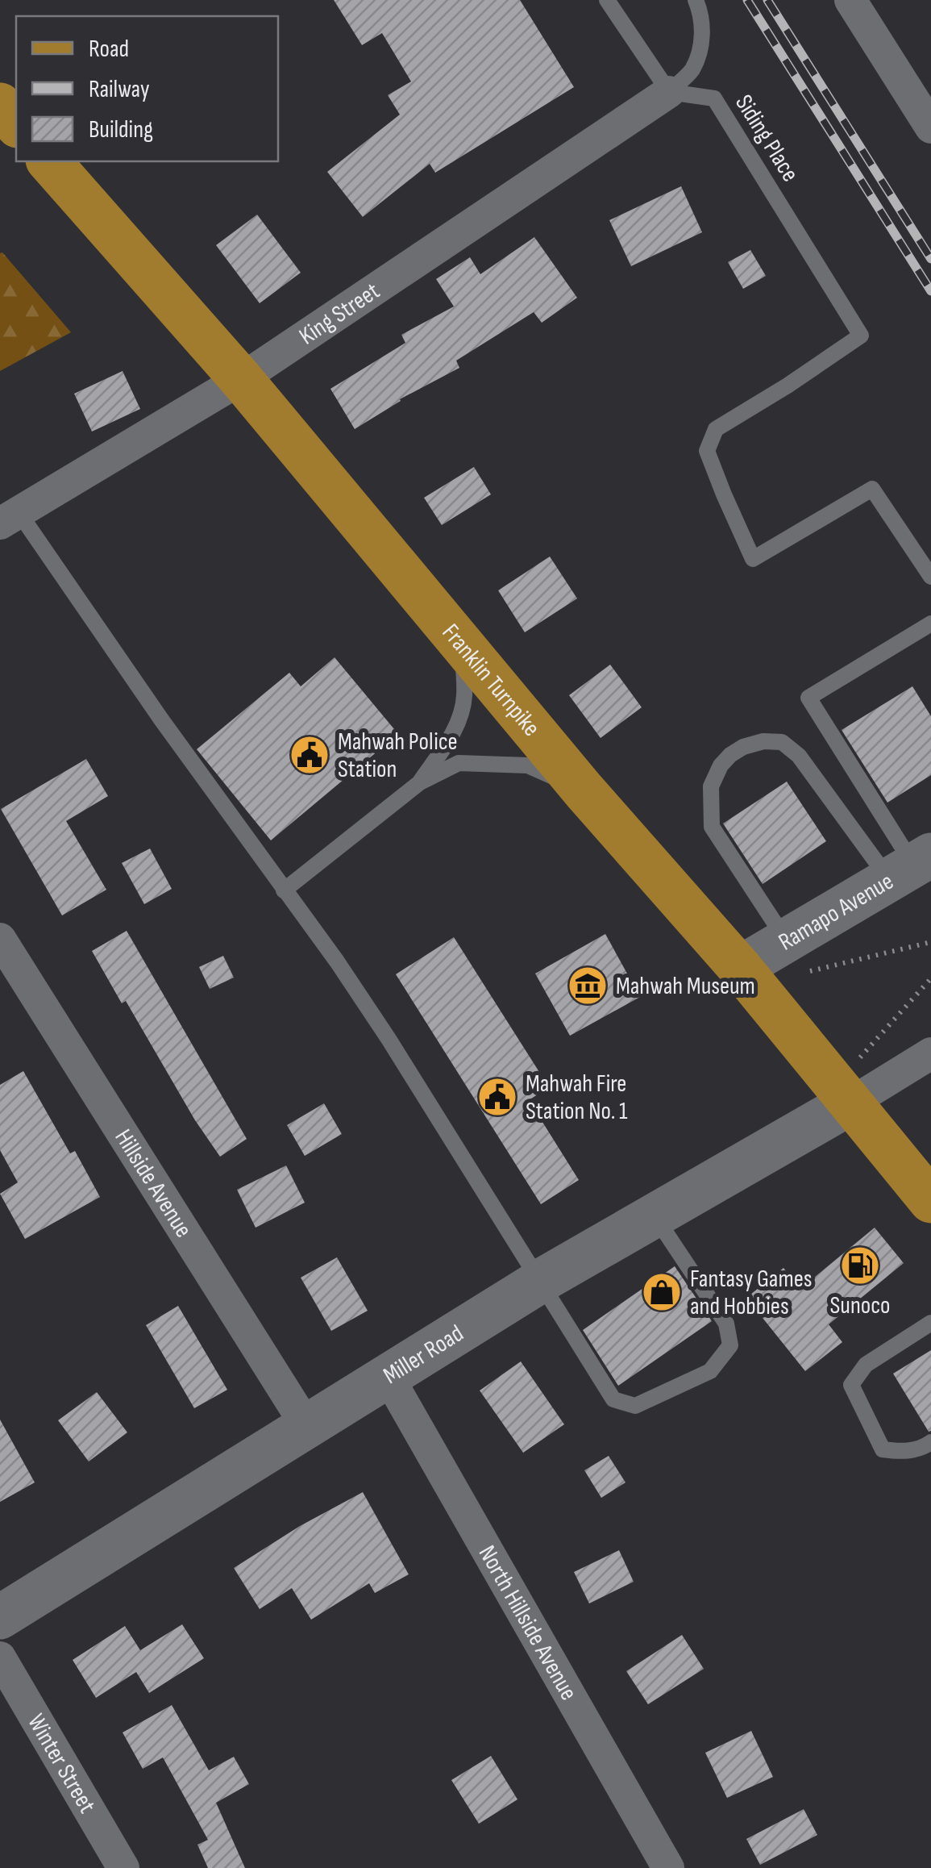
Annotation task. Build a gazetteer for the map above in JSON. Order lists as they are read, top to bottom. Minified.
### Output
{"streets":{"main road":["Franklin Turnpike"],"street":["King Street","Ramapo Avenue","Hillside Avenue","Miller Road","North Hillside Avenue","Winter Street"],"lane":["Siding Place"]},"crossings":[["Siding Place","King Street"],["King Street","Franklin Turnpike"],["Franklin Turnpike","Ramapo Avenue"],["Franklin Turnpike","Miller Road"],["Hillside Avenue","Miller Road"],["Miller Road","North Hillside Avenue"]],"places":{"public building":["Mahwah Police Station","Mahwah Fire Station No. 1"],"museum":["Mahwah Museum"],"fuel station":["Sunoco"],"shop":["Fantasy Games and Hobbies"]},"legend":["Road","Railway","Building"]}
